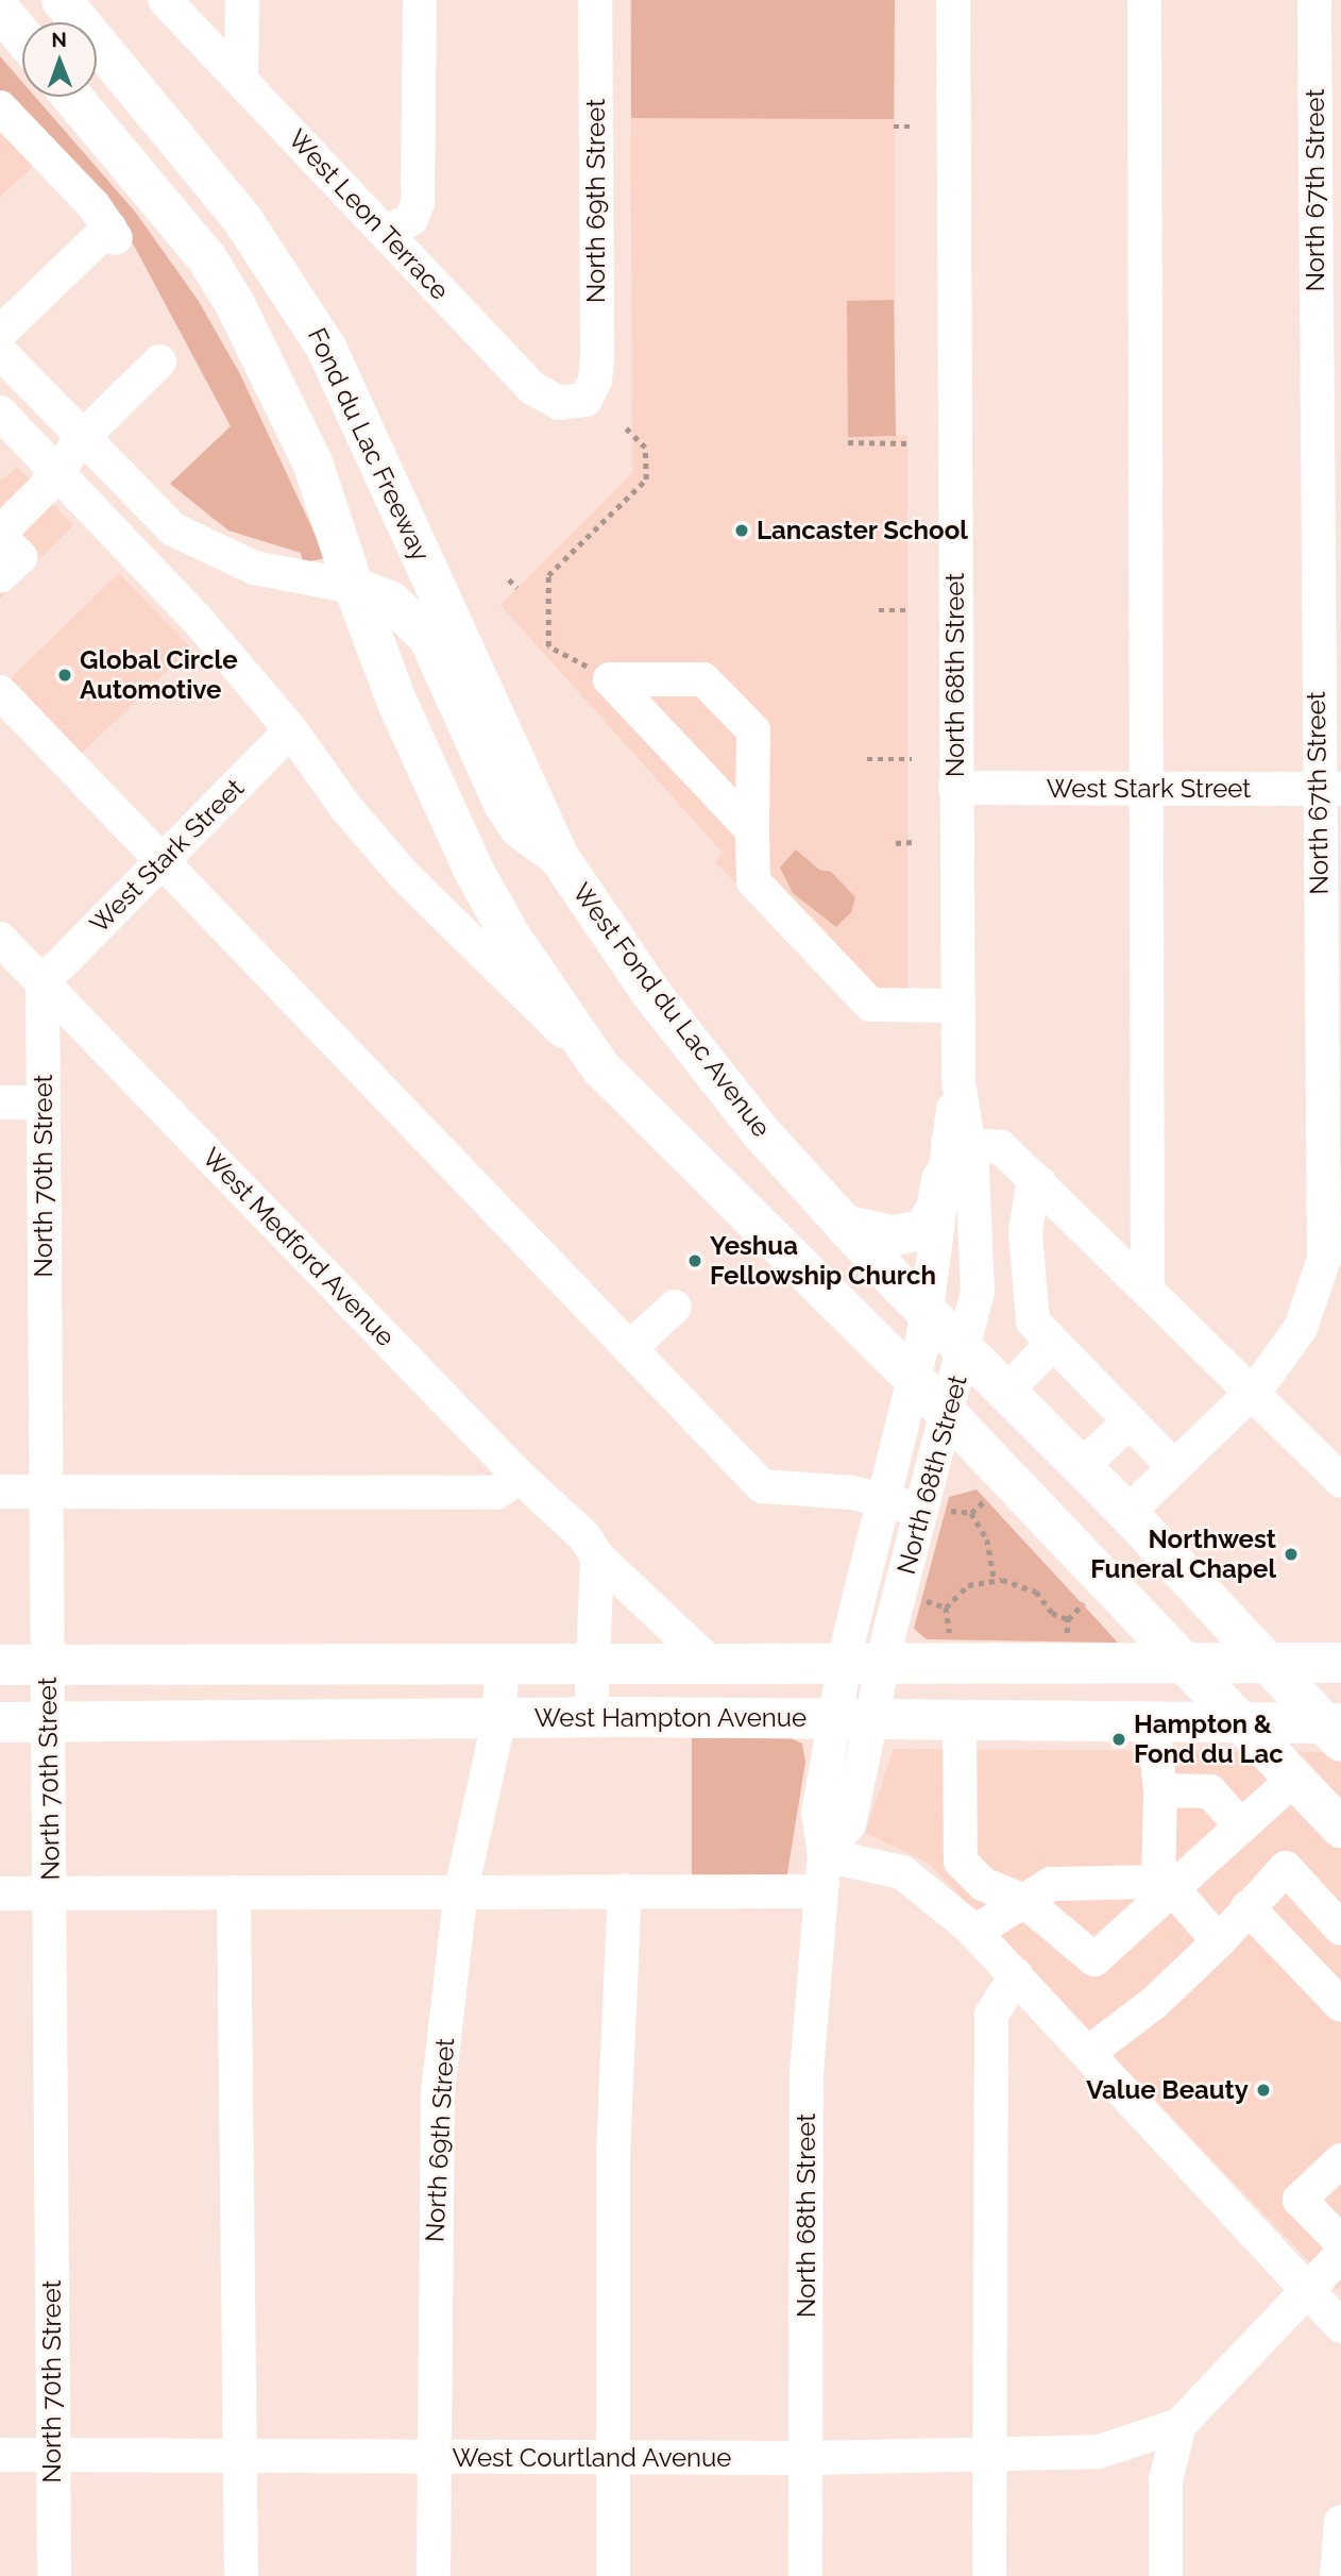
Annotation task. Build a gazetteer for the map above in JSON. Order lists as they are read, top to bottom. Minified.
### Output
{"streets":{"main road":["Fond du Lac Freeway","West Fond du Lac Avenue","West Hampton Avenue"],"street":["North 67th Street","North 69th Street","West Leon Terrace","North 68th Street","West Stark Street","North 70th Street","West Medford Avenue","West Courtland Avenue"]},"crossings":[["North 67th Street","West Stark Street"],["North 67th Street","West Fond du Lac Avenue"],["North 69th Street","West Leon Terrace"],["North 69th Street","West Hampton Avenue"],["North 69th Street","West Courtland Avenue"],["Fond du Lac Freeway","West Fond du Lac Avenue"],["North 68th Street","West Stark Street"],["North 68th Street","West Fond du Lac Avenue"],["North 68th Street","West Hampton Avenue"],["North 68th Street","West Courtland Avenue"],["West Stark Street","North 70th Street"],["West Stark Street","West Medford Avenue"],["West Fond du Lac Avenue","West Hampton Avenue"],["North 70th Street","West Medford Avenue"],["North 70th Street","West Hampton Avenue"],["North 70th Street","West Courtland Avenue"],["West Medford Avenue","West Hampton Avenue"]],"places":["Lancaster School","Global Circle Automotive","Yeshua Fellowship Church","Northwest Funeral Chapel","Hampton & Fond du Lac","Value Beauty"],"north":"top"}
